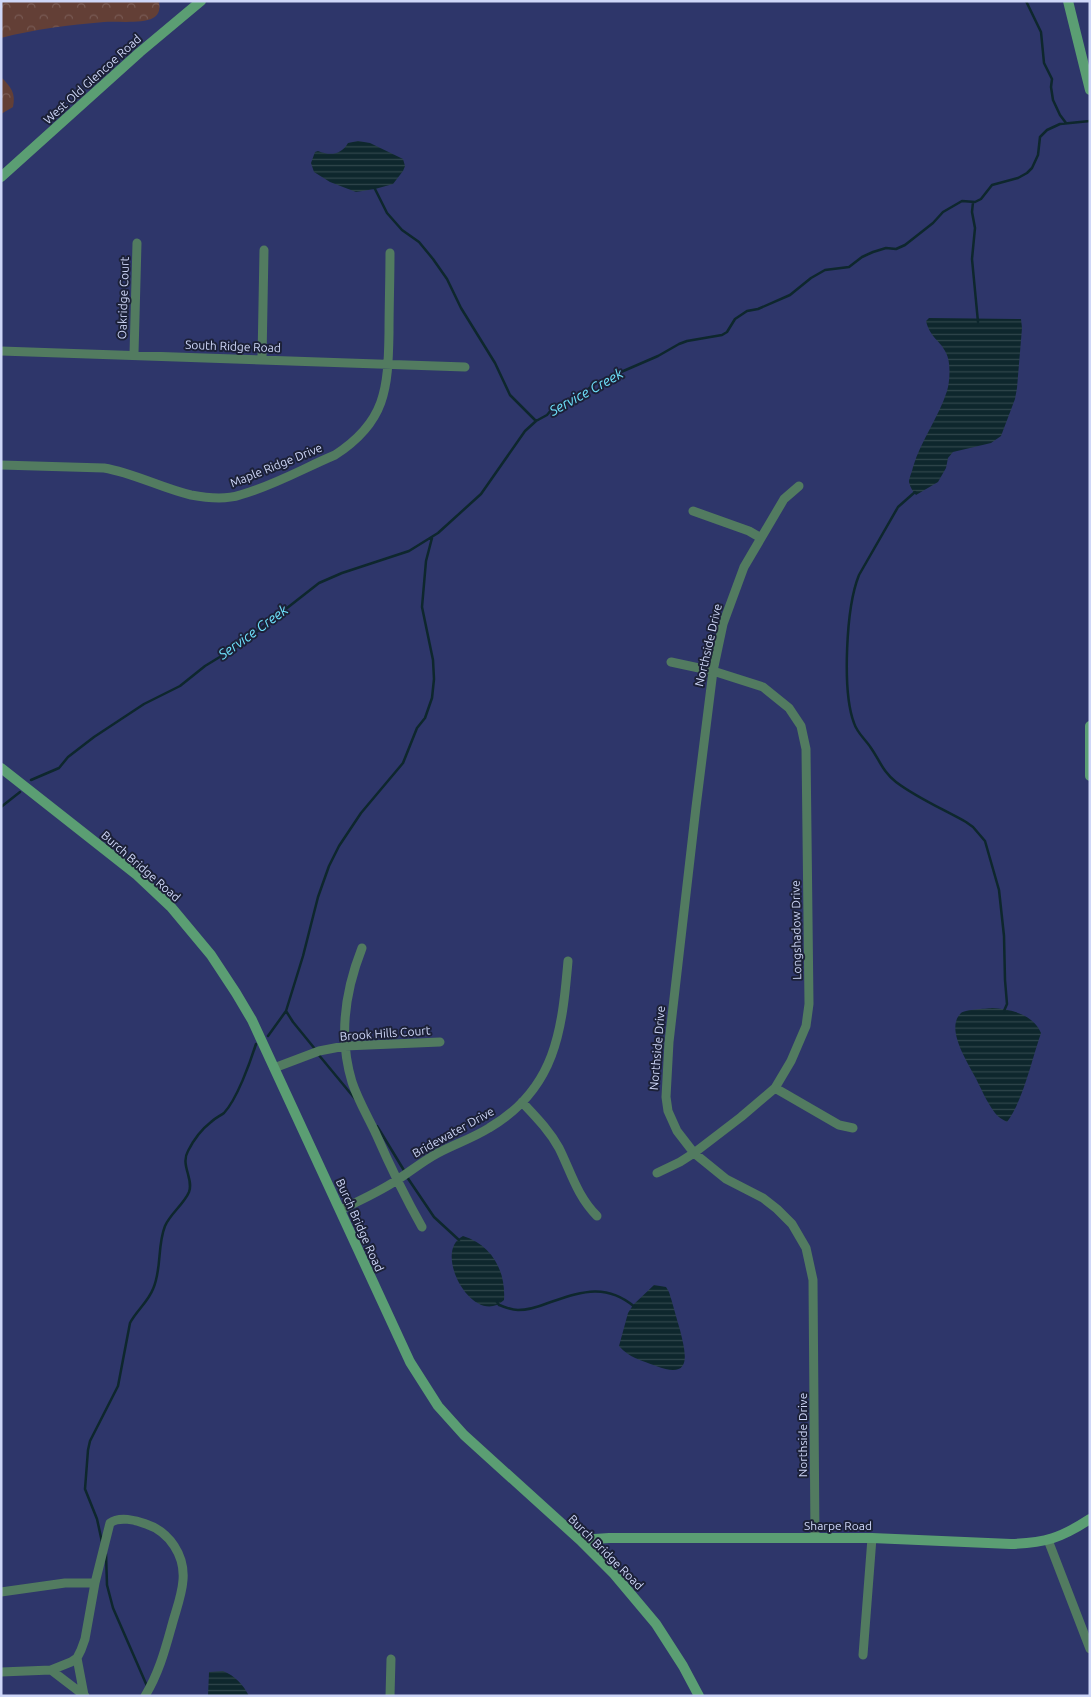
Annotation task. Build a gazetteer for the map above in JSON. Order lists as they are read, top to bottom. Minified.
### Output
{"streets":{"street":["West Old Glencoe Road","Oakridge Court","South Ridge Road","Maple Ridge Drive","Northside Drive","Burch Bridge Road","Longshadow Drive","Brook Hills Court","Bridewater Drive","Sharpe Road"]},"crossings":[["Oakridge Court","South Ridge Road"],["South Ridge Road","Maple Ridge Drive"],["Northside Drive","Longshadow Drive"],["Northside Drive","Sharpe Road"],["Burch Bridge Road","Brook Hills Court"],["Burch Bridge Road","Bridewater Drive"],["Burch Bridge Road","Sharpe Road"]],"water":["Service Creek"]}
